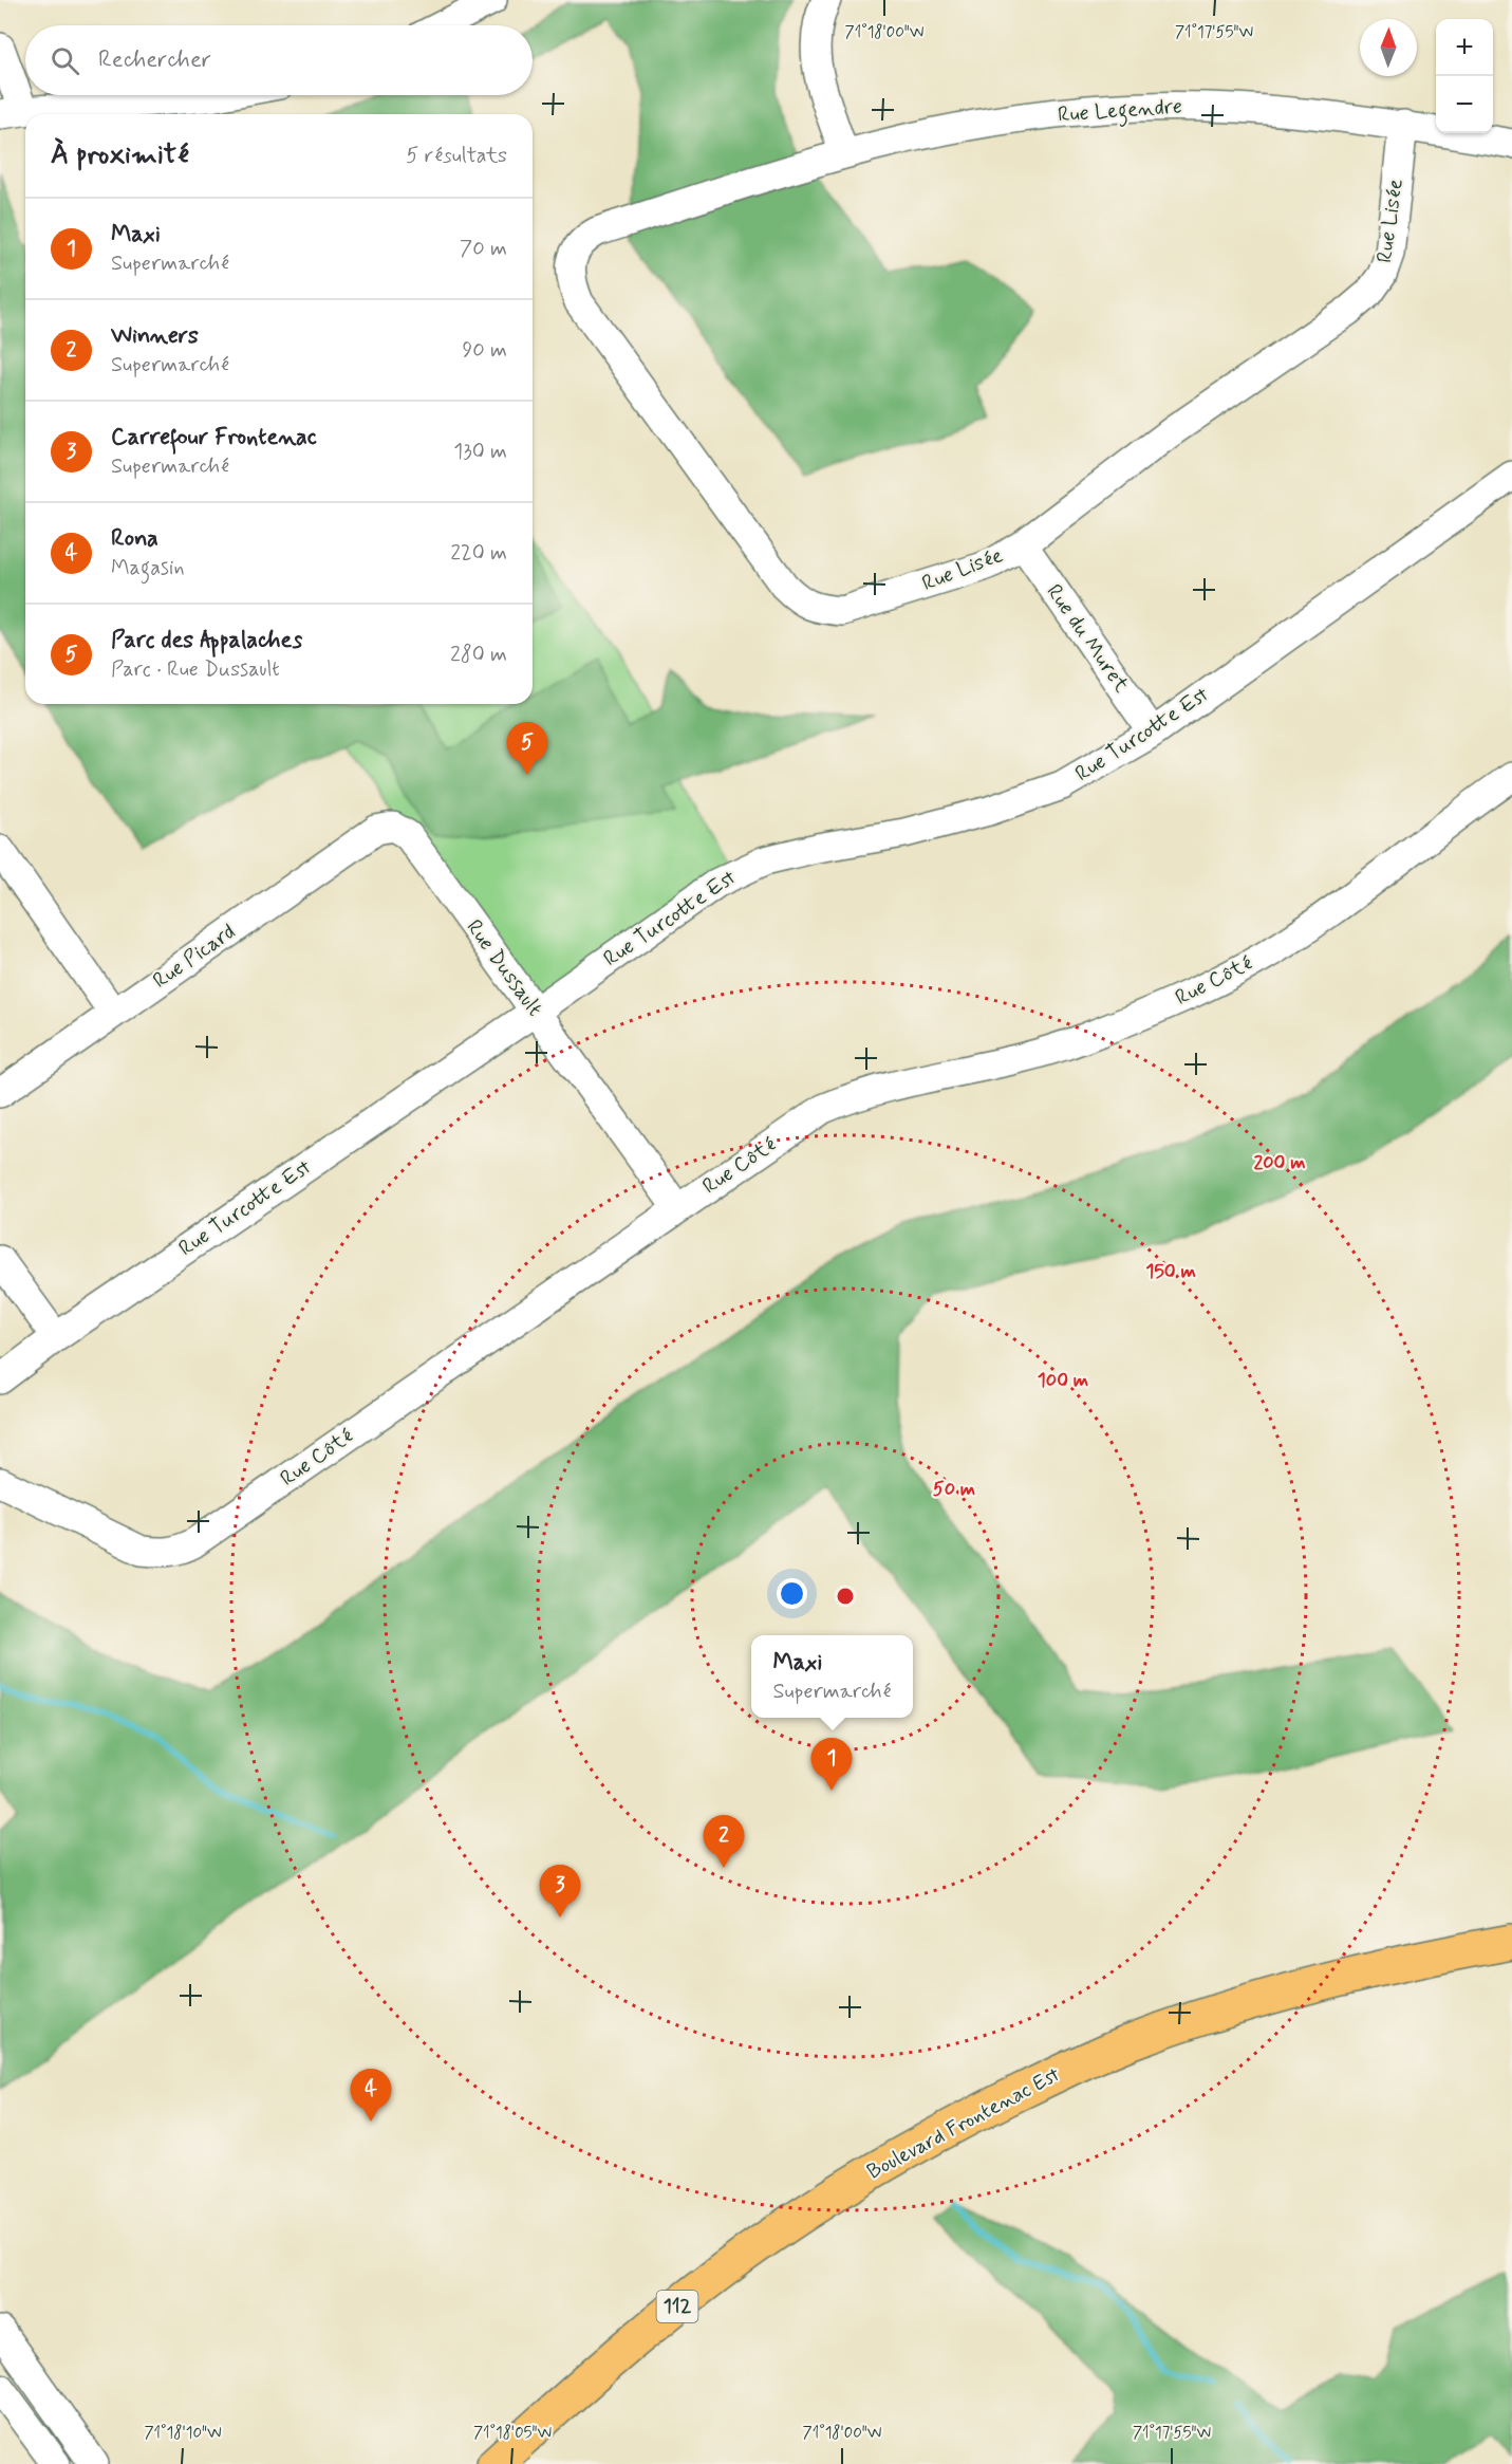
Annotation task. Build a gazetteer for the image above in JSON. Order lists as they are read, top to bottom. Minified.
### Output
{"streets":{"main road":["Boulevard Frontenac Est","112"],"street":["Rue Legendre","Rue Lisée","Rue du Muret","Rue Turcotte Est","Rue Picard","Rue Dussault","Rue Côté"]},"crossings":[["Rue Legendre","Rue Lisée"],["Rue Lisée","Rue du Muret"],["Rue du Muret","Rue Turcotte Est"],["Rue Turcotte Est","Rue Dussault"],["Rue Picard","Rue Dussault"],["Rue Dussault","Rue Côté"]],"north":"top","page":{"map_buttons":["+","−"],"search":"Rechercher","heading":["À proximité","5 résultats"],"list":[{"mark":"1","name":"Maxi","note":"Supermarché","value":"70 m"},{"mark":"2","name":"Winners","note":"Supermarché","value":"90 m"},{"mark":"3","name":"Carrefour Frontenac","note":"Supermarché","value":"130 m"},{"mark":"4","name":"Rona","note":"Magasin","value":"220 m"},{"mark":"5","name":"Parc des Appalaches","note":"Parc · Rue Dussault","value":"280 m"}],"pins":["5","1","2","3","4"],"popup":["Maxi","Supermarché"]},"coordinates":["71°18'00\"W","71°17'55\"W","71°18'10\"W","71°18'05\"W"],"rings":["200 m","150 m","100 m","50 m"]}
